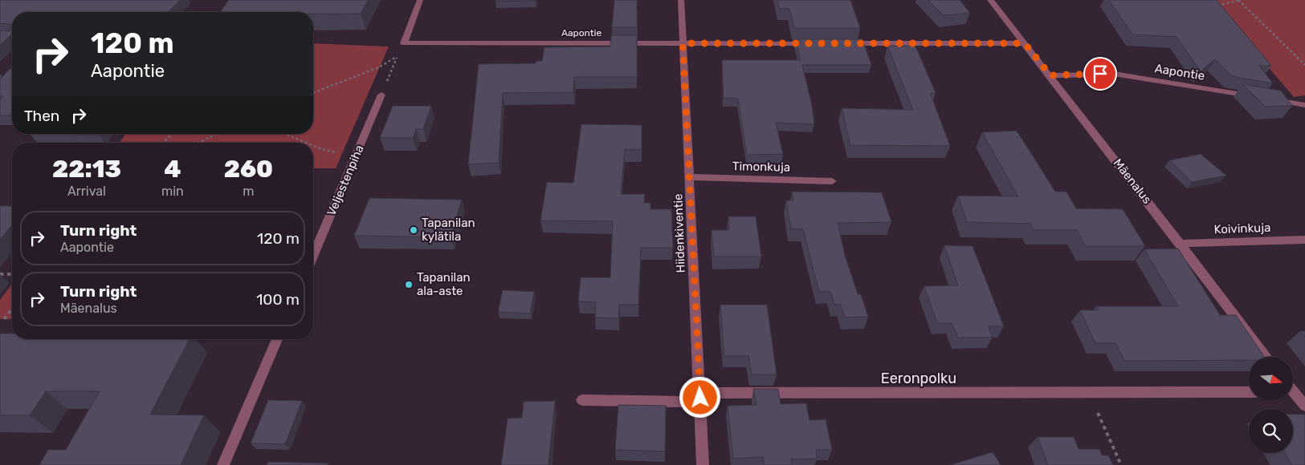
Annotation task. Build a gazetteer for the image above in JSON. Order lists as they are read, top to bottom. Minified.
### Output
{"streets":{"street":["Aapontie","Timonkuja","Veljestenpiha","Mäenalus","Koivinkuja","Hiidenkiventie","Eeronpolku"]},"crossings":[["Aapontie","Mäenalus"],["Aapontie","Hiidenkiventie"],["Timonkuja","Hiidenkiventie"],["Mäenalus","Koivinkuja"],["Hiidenkiventie","Eeronpolku"]],"places":["Tapanilan kylätila","Tapanilan ala-aste"],"north":"right","page":{"turn":["120 m","Aapontie"],"then":"Then","eta":["22:13","Arrival","4","min","260","m"],"list":[{"name":"Turn right","note":"Aapontie","value":"120 m"},{"name":"Turn right","note":"Mäenalus","value":"100 m"}]}}
